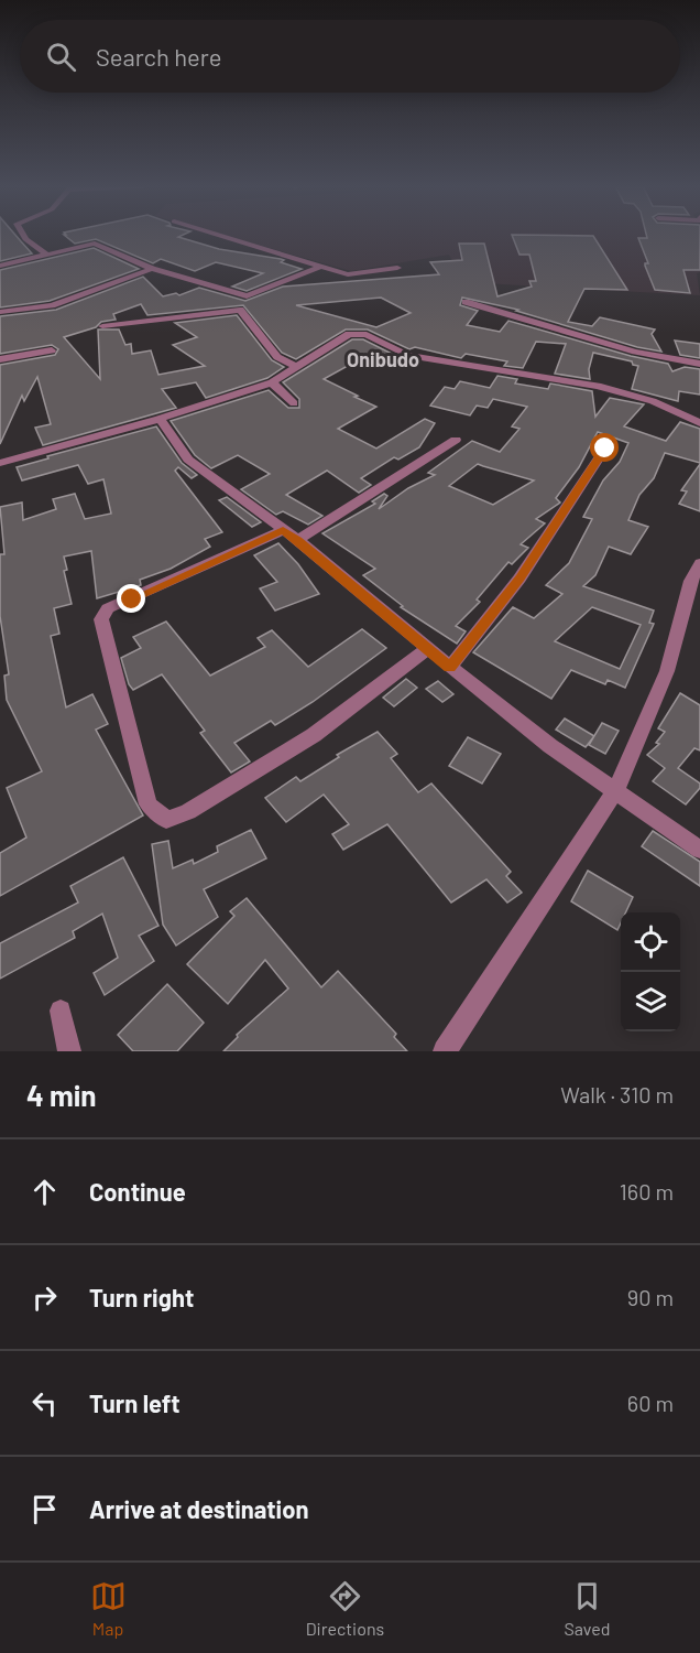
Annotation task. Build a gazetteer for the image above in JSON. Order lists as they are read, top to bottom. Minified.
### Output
{"districts":["Onibudo"],"page":{"search":"Search here","heading":["4 min","Walk · 310 m"],"list":[["Continue","160 m"],["Turn right","90 m"],["Turn left","60 m"],"Arrive at destination"],"nav":["Map","Directions","Saved"]}}
